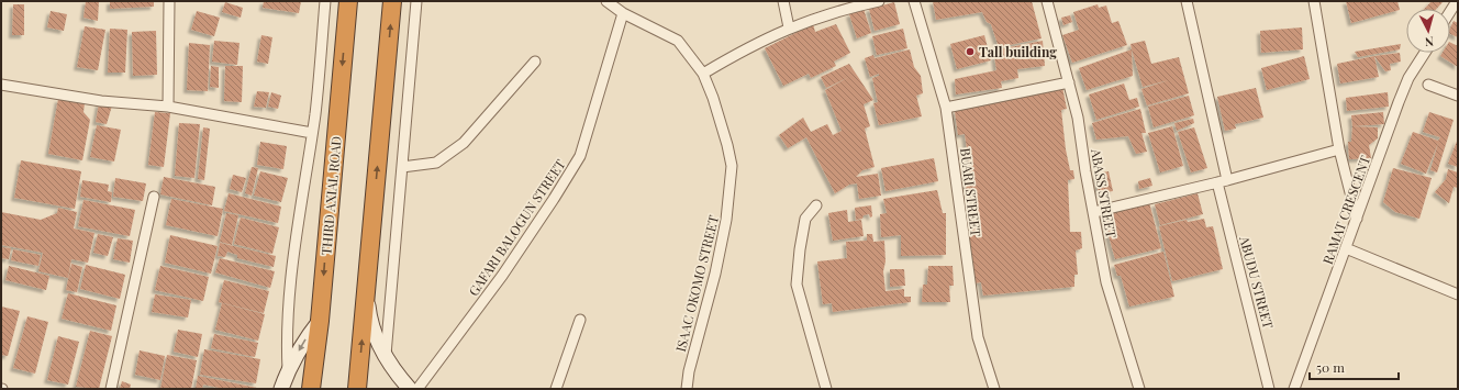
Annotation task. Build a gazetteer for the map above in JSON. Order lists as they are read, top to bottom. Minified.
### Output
{"streets":{"highway":["THIRD AXIAL ROAD"],"street":["BUARI STREET","ABASS STREET","RAMAT CRESCENT","GAFARI BALOGUN STREET","ABUDU STREET","ISAAC OKOMO STREET"]},"crossings":[["GAFARI BALOGUN STREET","ISAAC OKOMO STREET"]],"places":["Tall building"],"scale_bar":"50 m","north":"bottom"}
